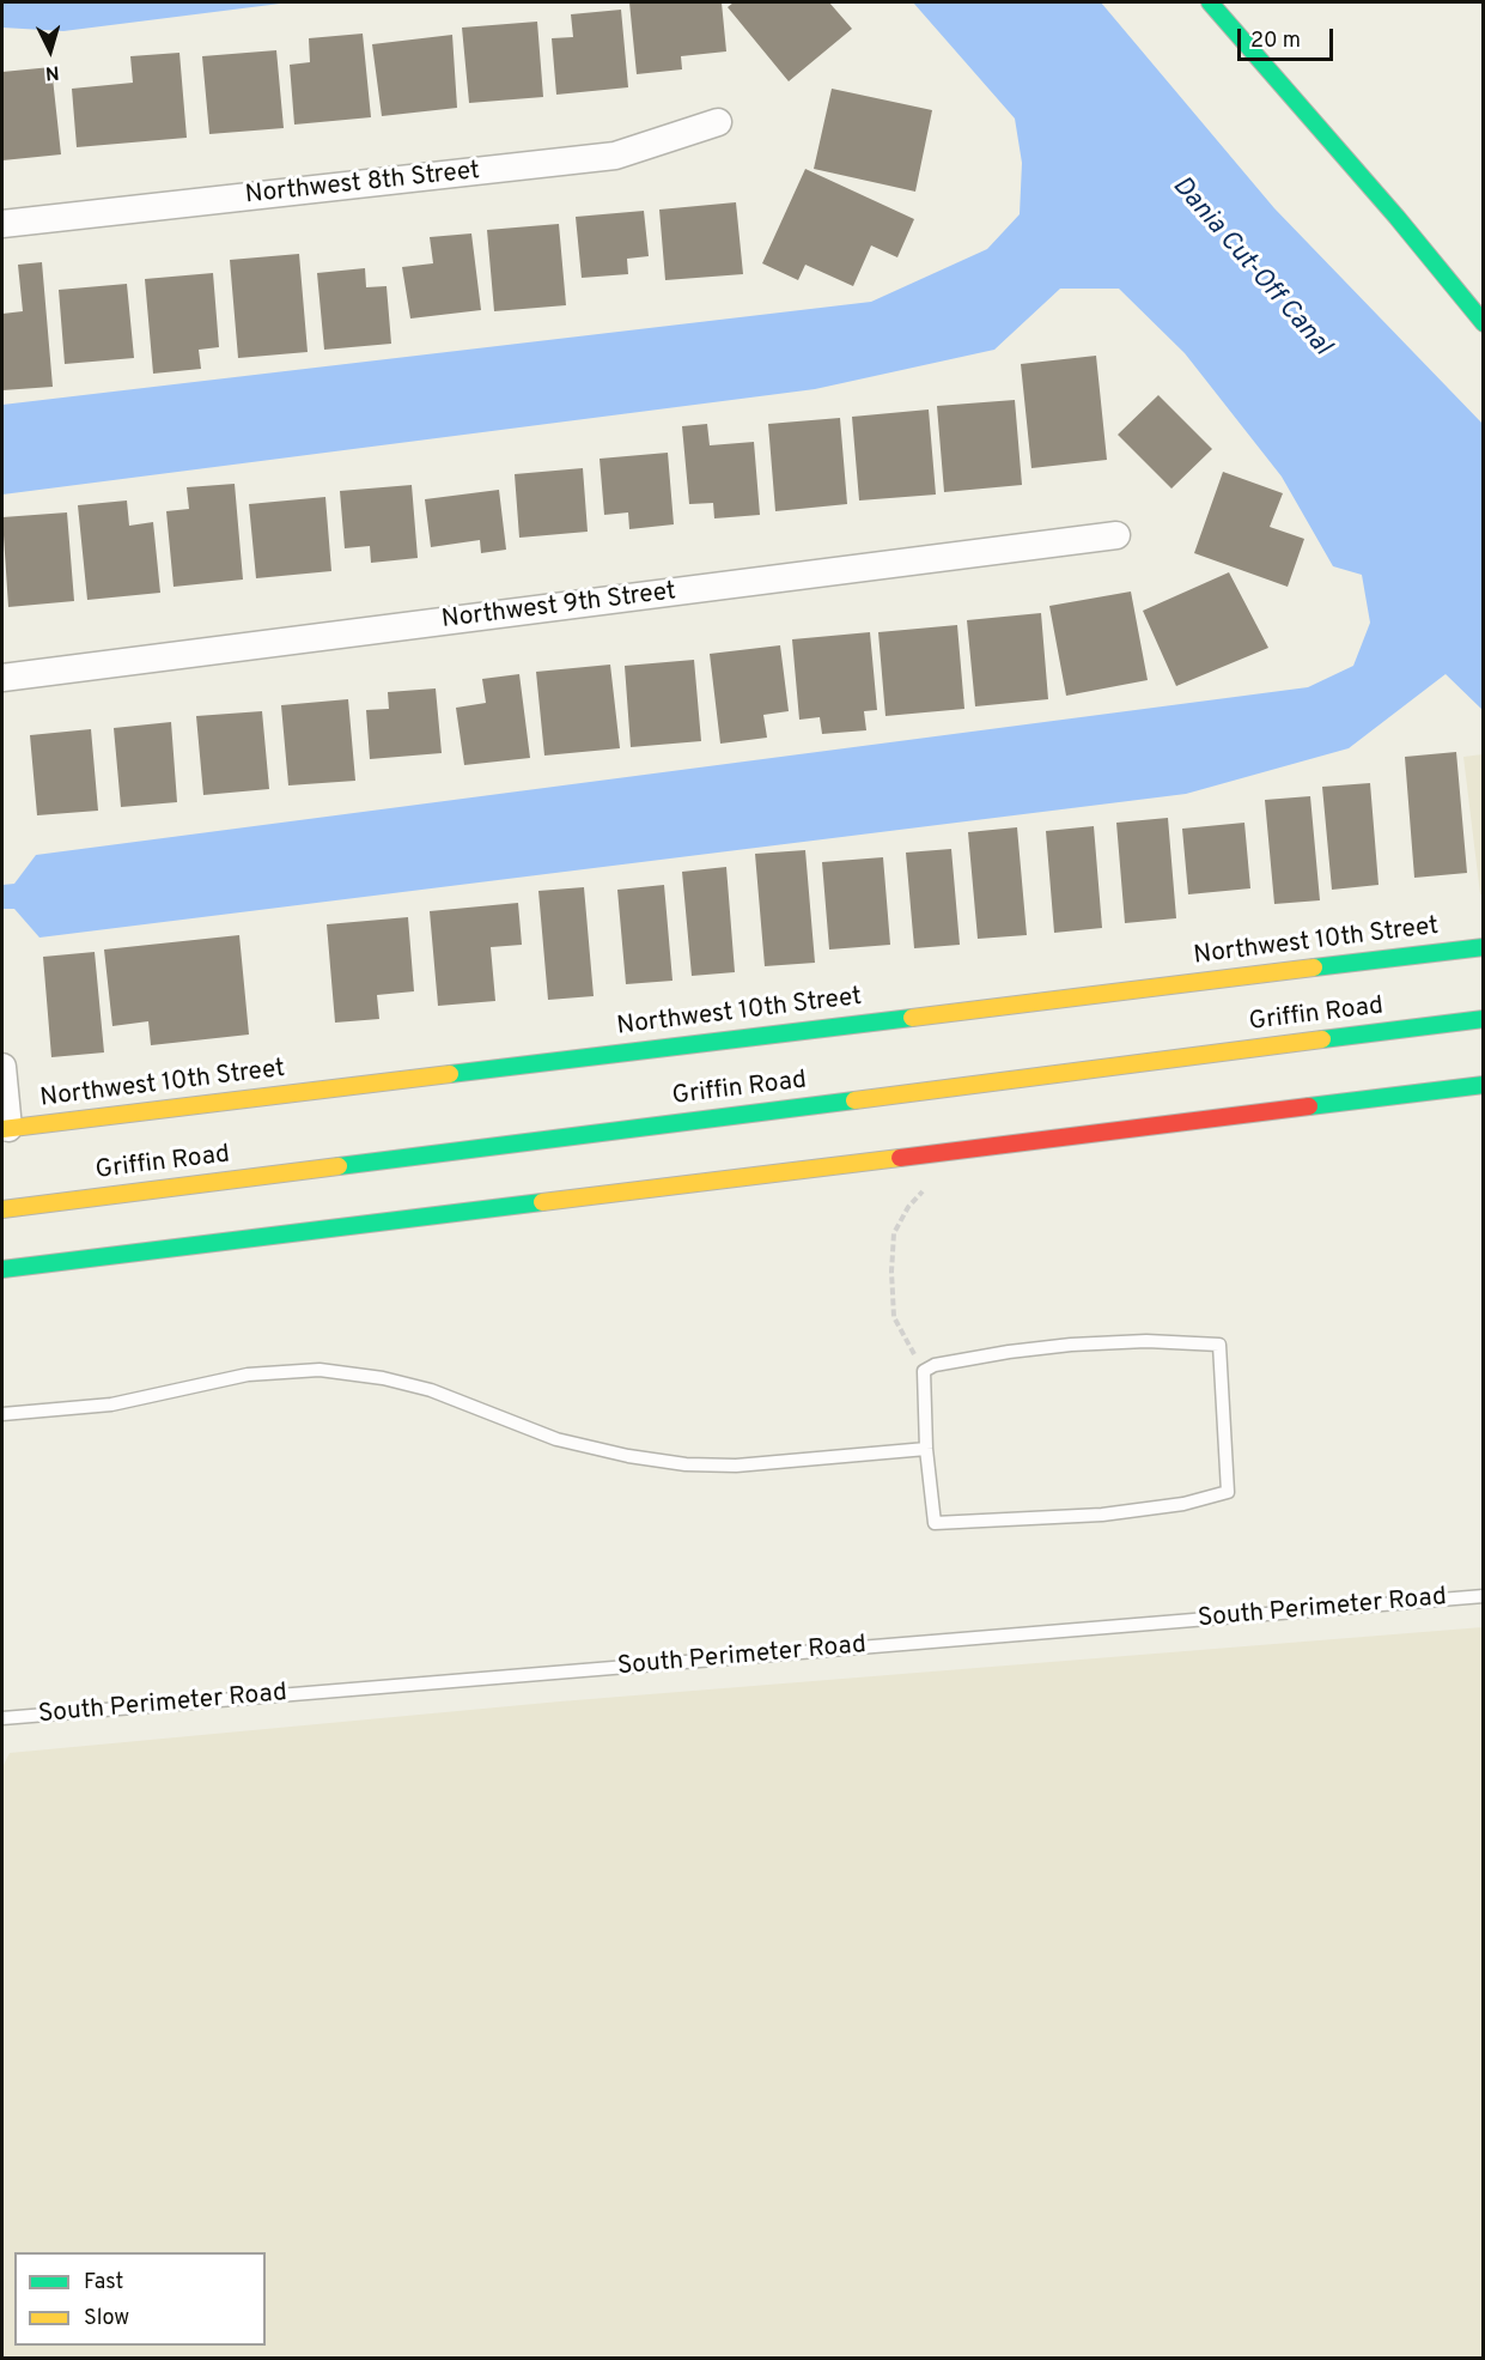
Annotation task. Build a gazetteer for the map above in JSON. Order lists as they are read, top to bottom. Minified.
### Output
{"streets":{"main road":["Northwest 10th Street","Griffin Road"],"street":["Northwest 8th Street","Northwest 9th Street"],"lane":["South Perimeter Road"]},"water":["Dania Cut-Off Canal"],"legend":["Fast","Slow"],"scale_bar":"20 m","north":"bottom"}
